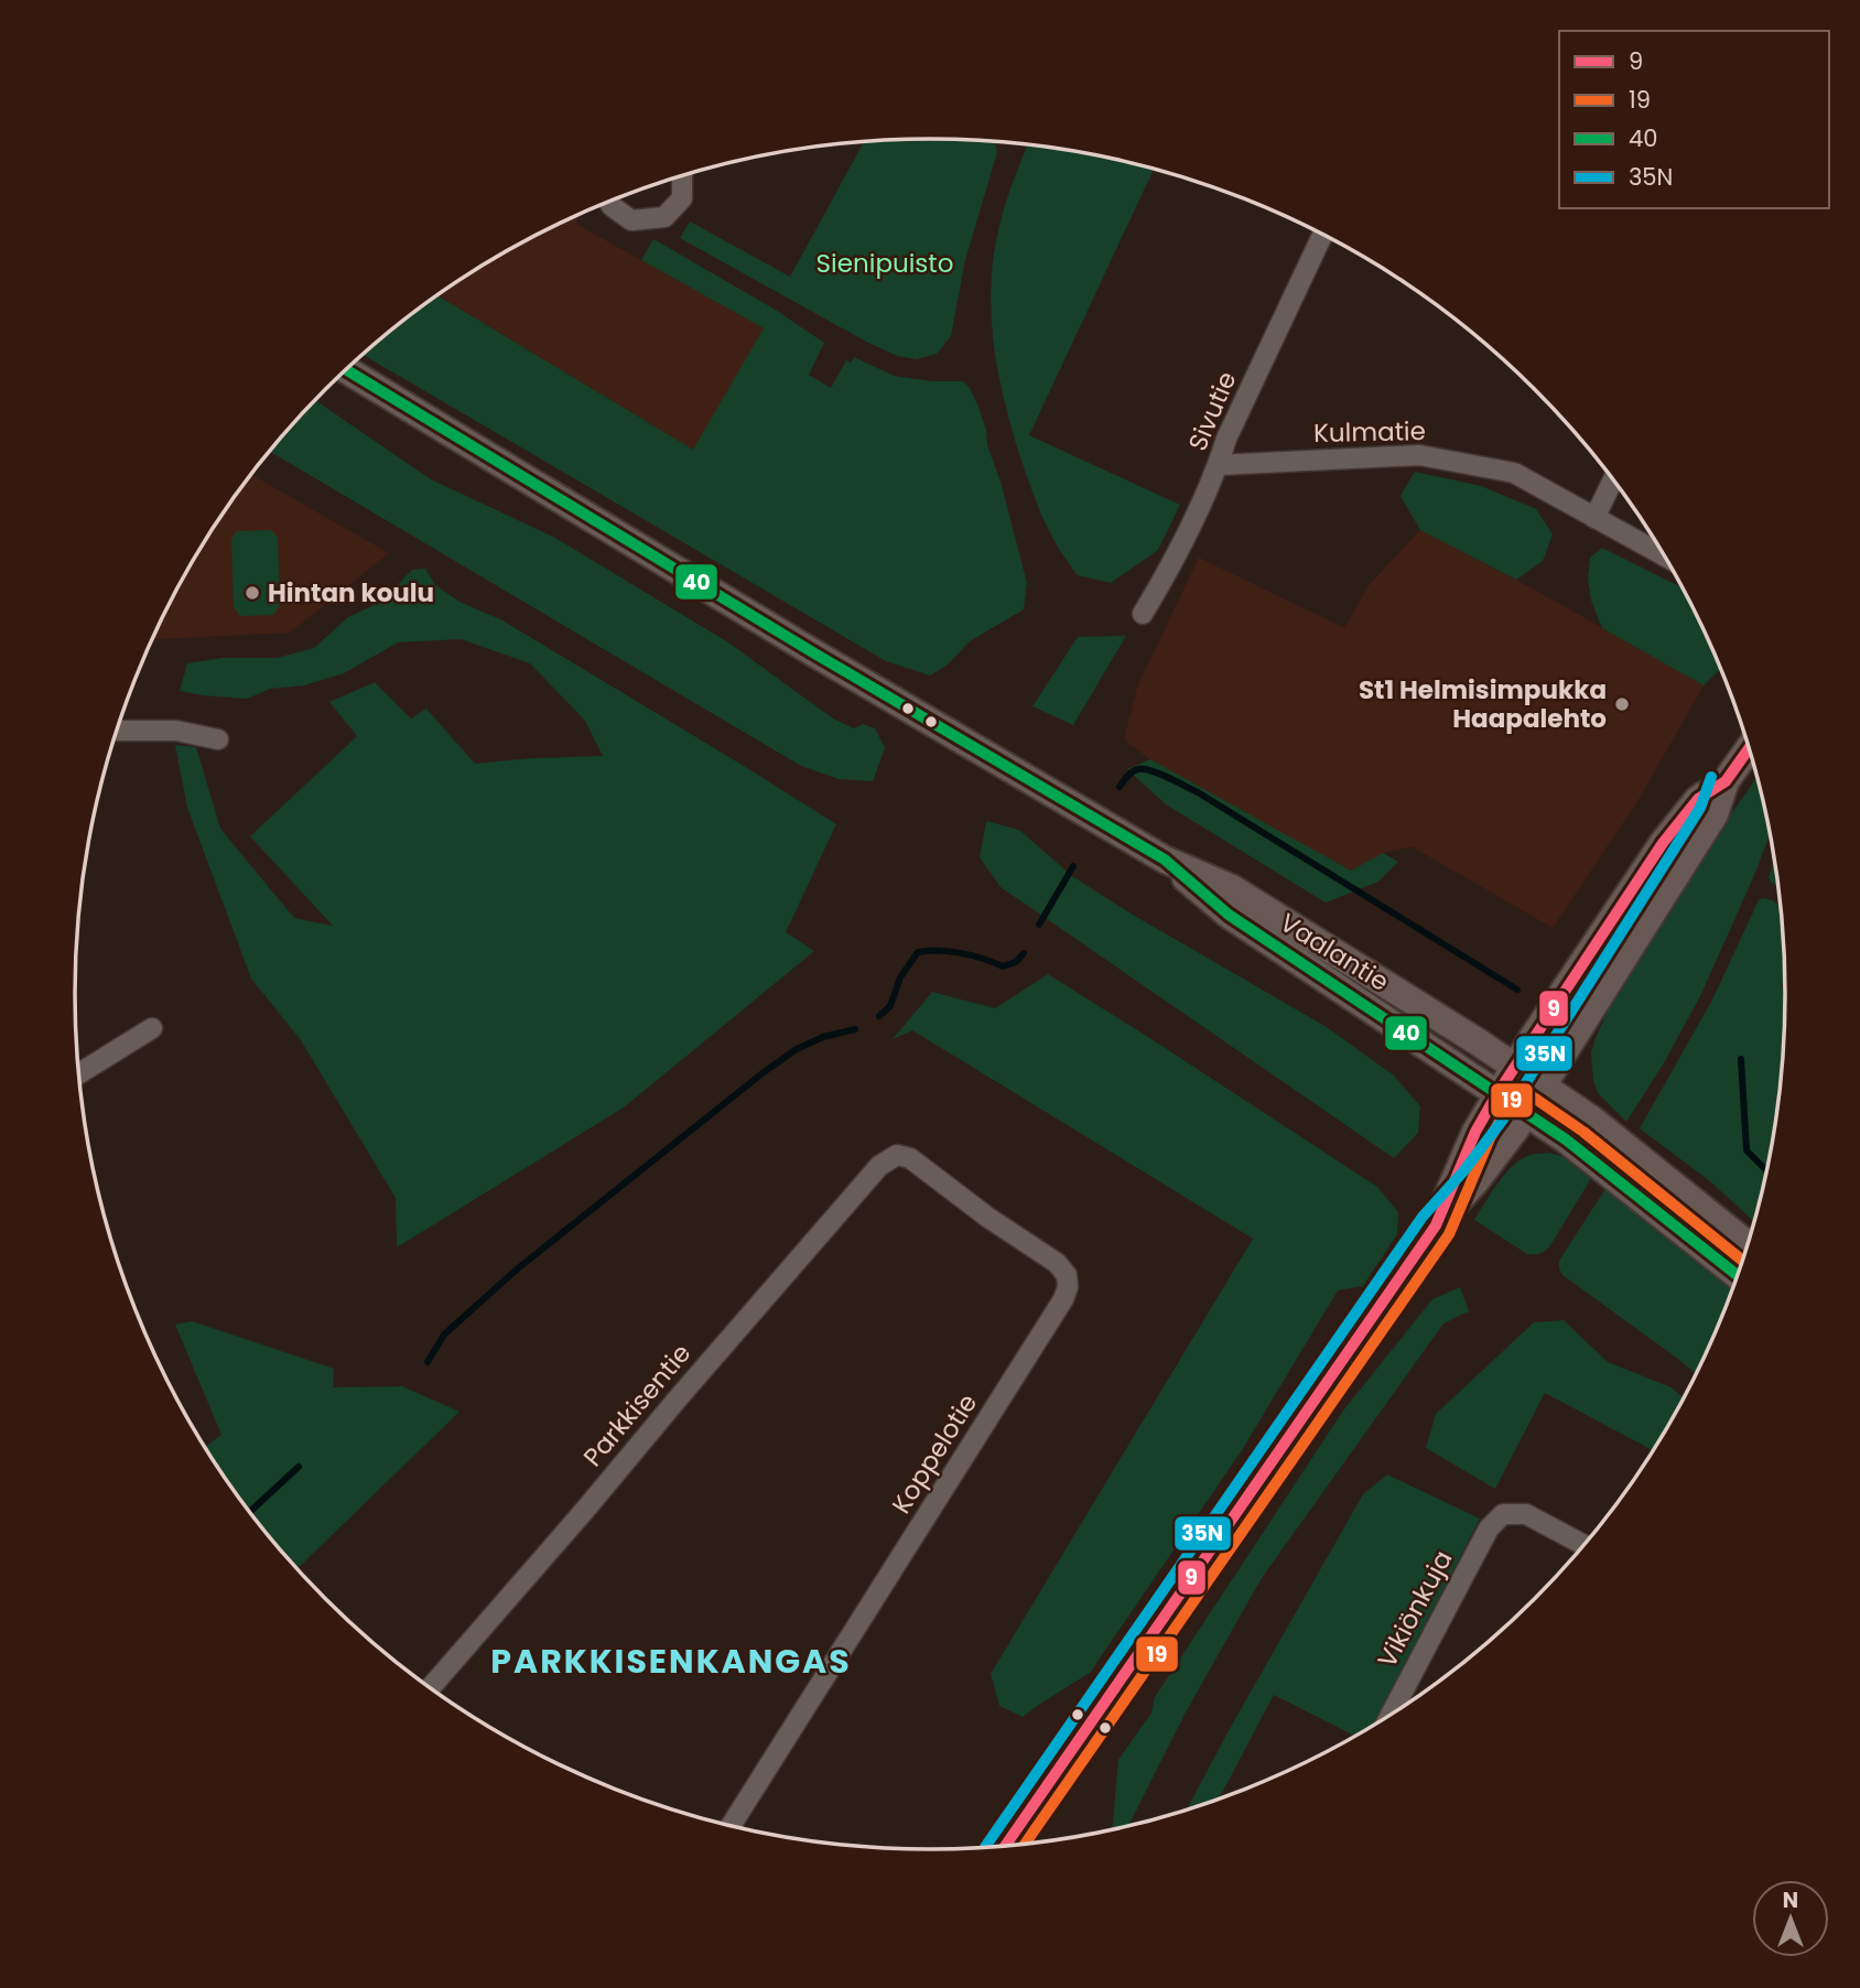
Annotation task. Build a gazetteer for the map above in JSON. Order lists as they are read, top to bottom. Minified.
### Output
{"streets":{"street":["Sivutie","Kulmatie","Vaalantie","Parkkisentie","Koppelotie","Vikiönkuja"]},"crossings":[["Sivutie","Kulmatie"],["Parkkisentie","Koppelotie"]],"districts":["PARKKISENKANGAS"],"parks":["Sienipuisto"],"places":["Hintan koulu","St1 Helmisimpukka Haapalehto"],"lines":["transit line 40","transit line 9","transit line 35N","transit line 19"],"legend":["9","19","40","35N"],"north":"top"}
